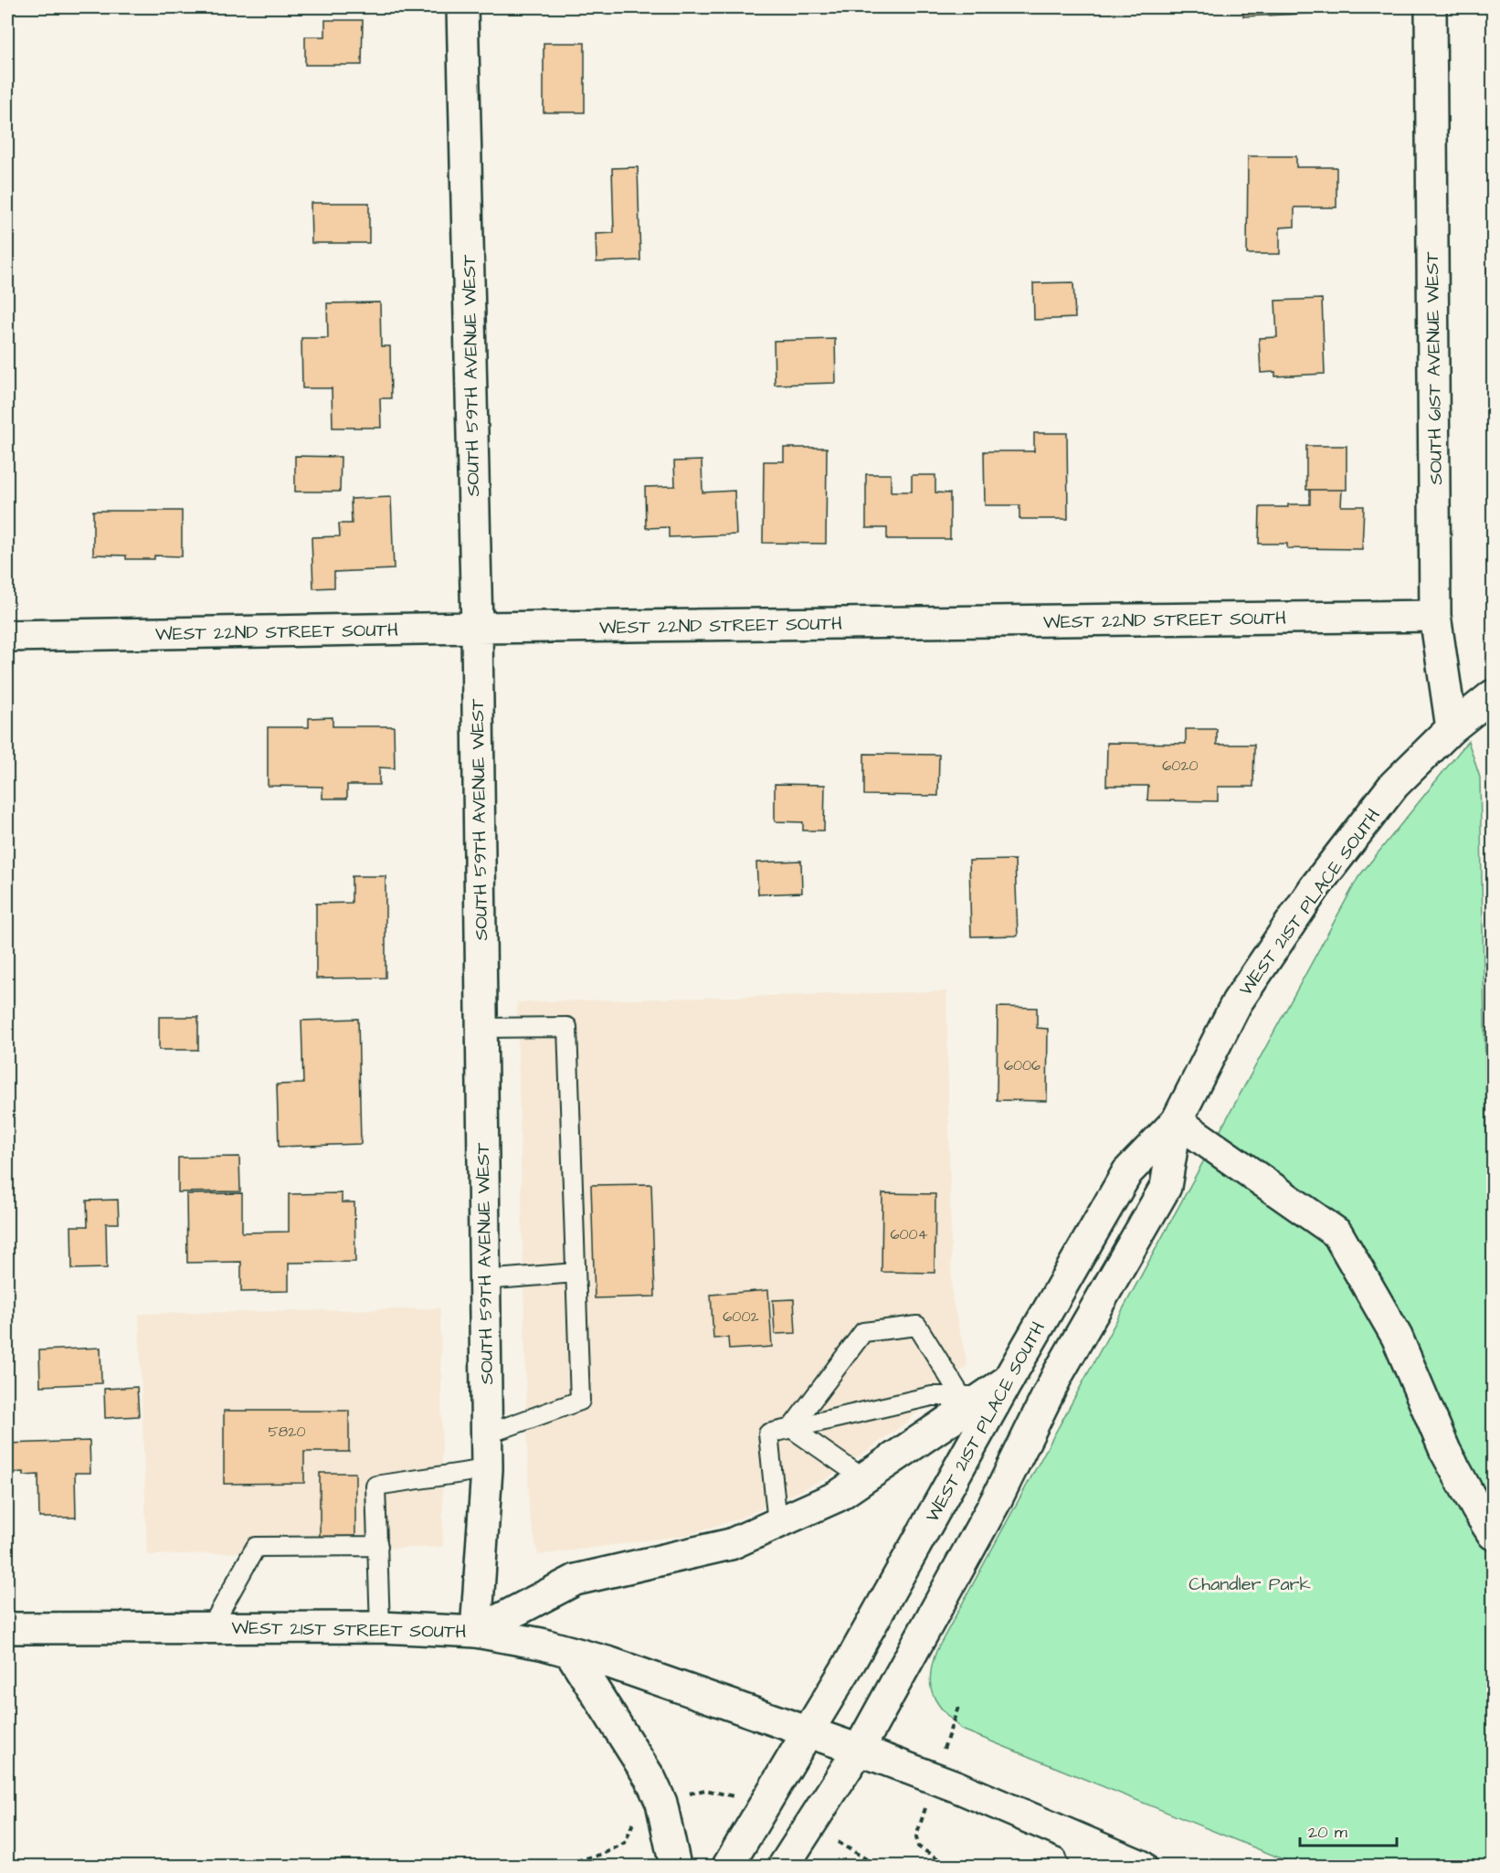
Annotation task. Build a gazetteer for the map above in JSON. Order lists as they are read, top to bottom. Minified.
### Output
{"streets":{"main road":["SOUTH 61ST AVENUE WEST","SOUTH 59TH AVENUE WEST","WEST 22ND STREET SOUTH","WEST 21ST PLACE SOUTH","WEST 21ST STREET SOUTH"]},"crossings":[["SOUTH 61ST AVENUE WEST","WEST 22ND STREET SOUTH"],["SOUTH 61ST AVENUE WEST","WEST 21ST PLACE SOUTH"],["SOUTH 59TH AVENUE WEST","WEST 22ND STREET SOUTH"],["SOUTH 59TH AVENUE WEST","WEST 21ST STREET SOUTH"],["WEST 21ST PLACE SOUTH","WEST 21ST STREET SOUTH"]],"parks":["Chandler Park"],"house_numbers":["6020","6006","6004","6002","5820"],"scale_bar":"20 m"}
